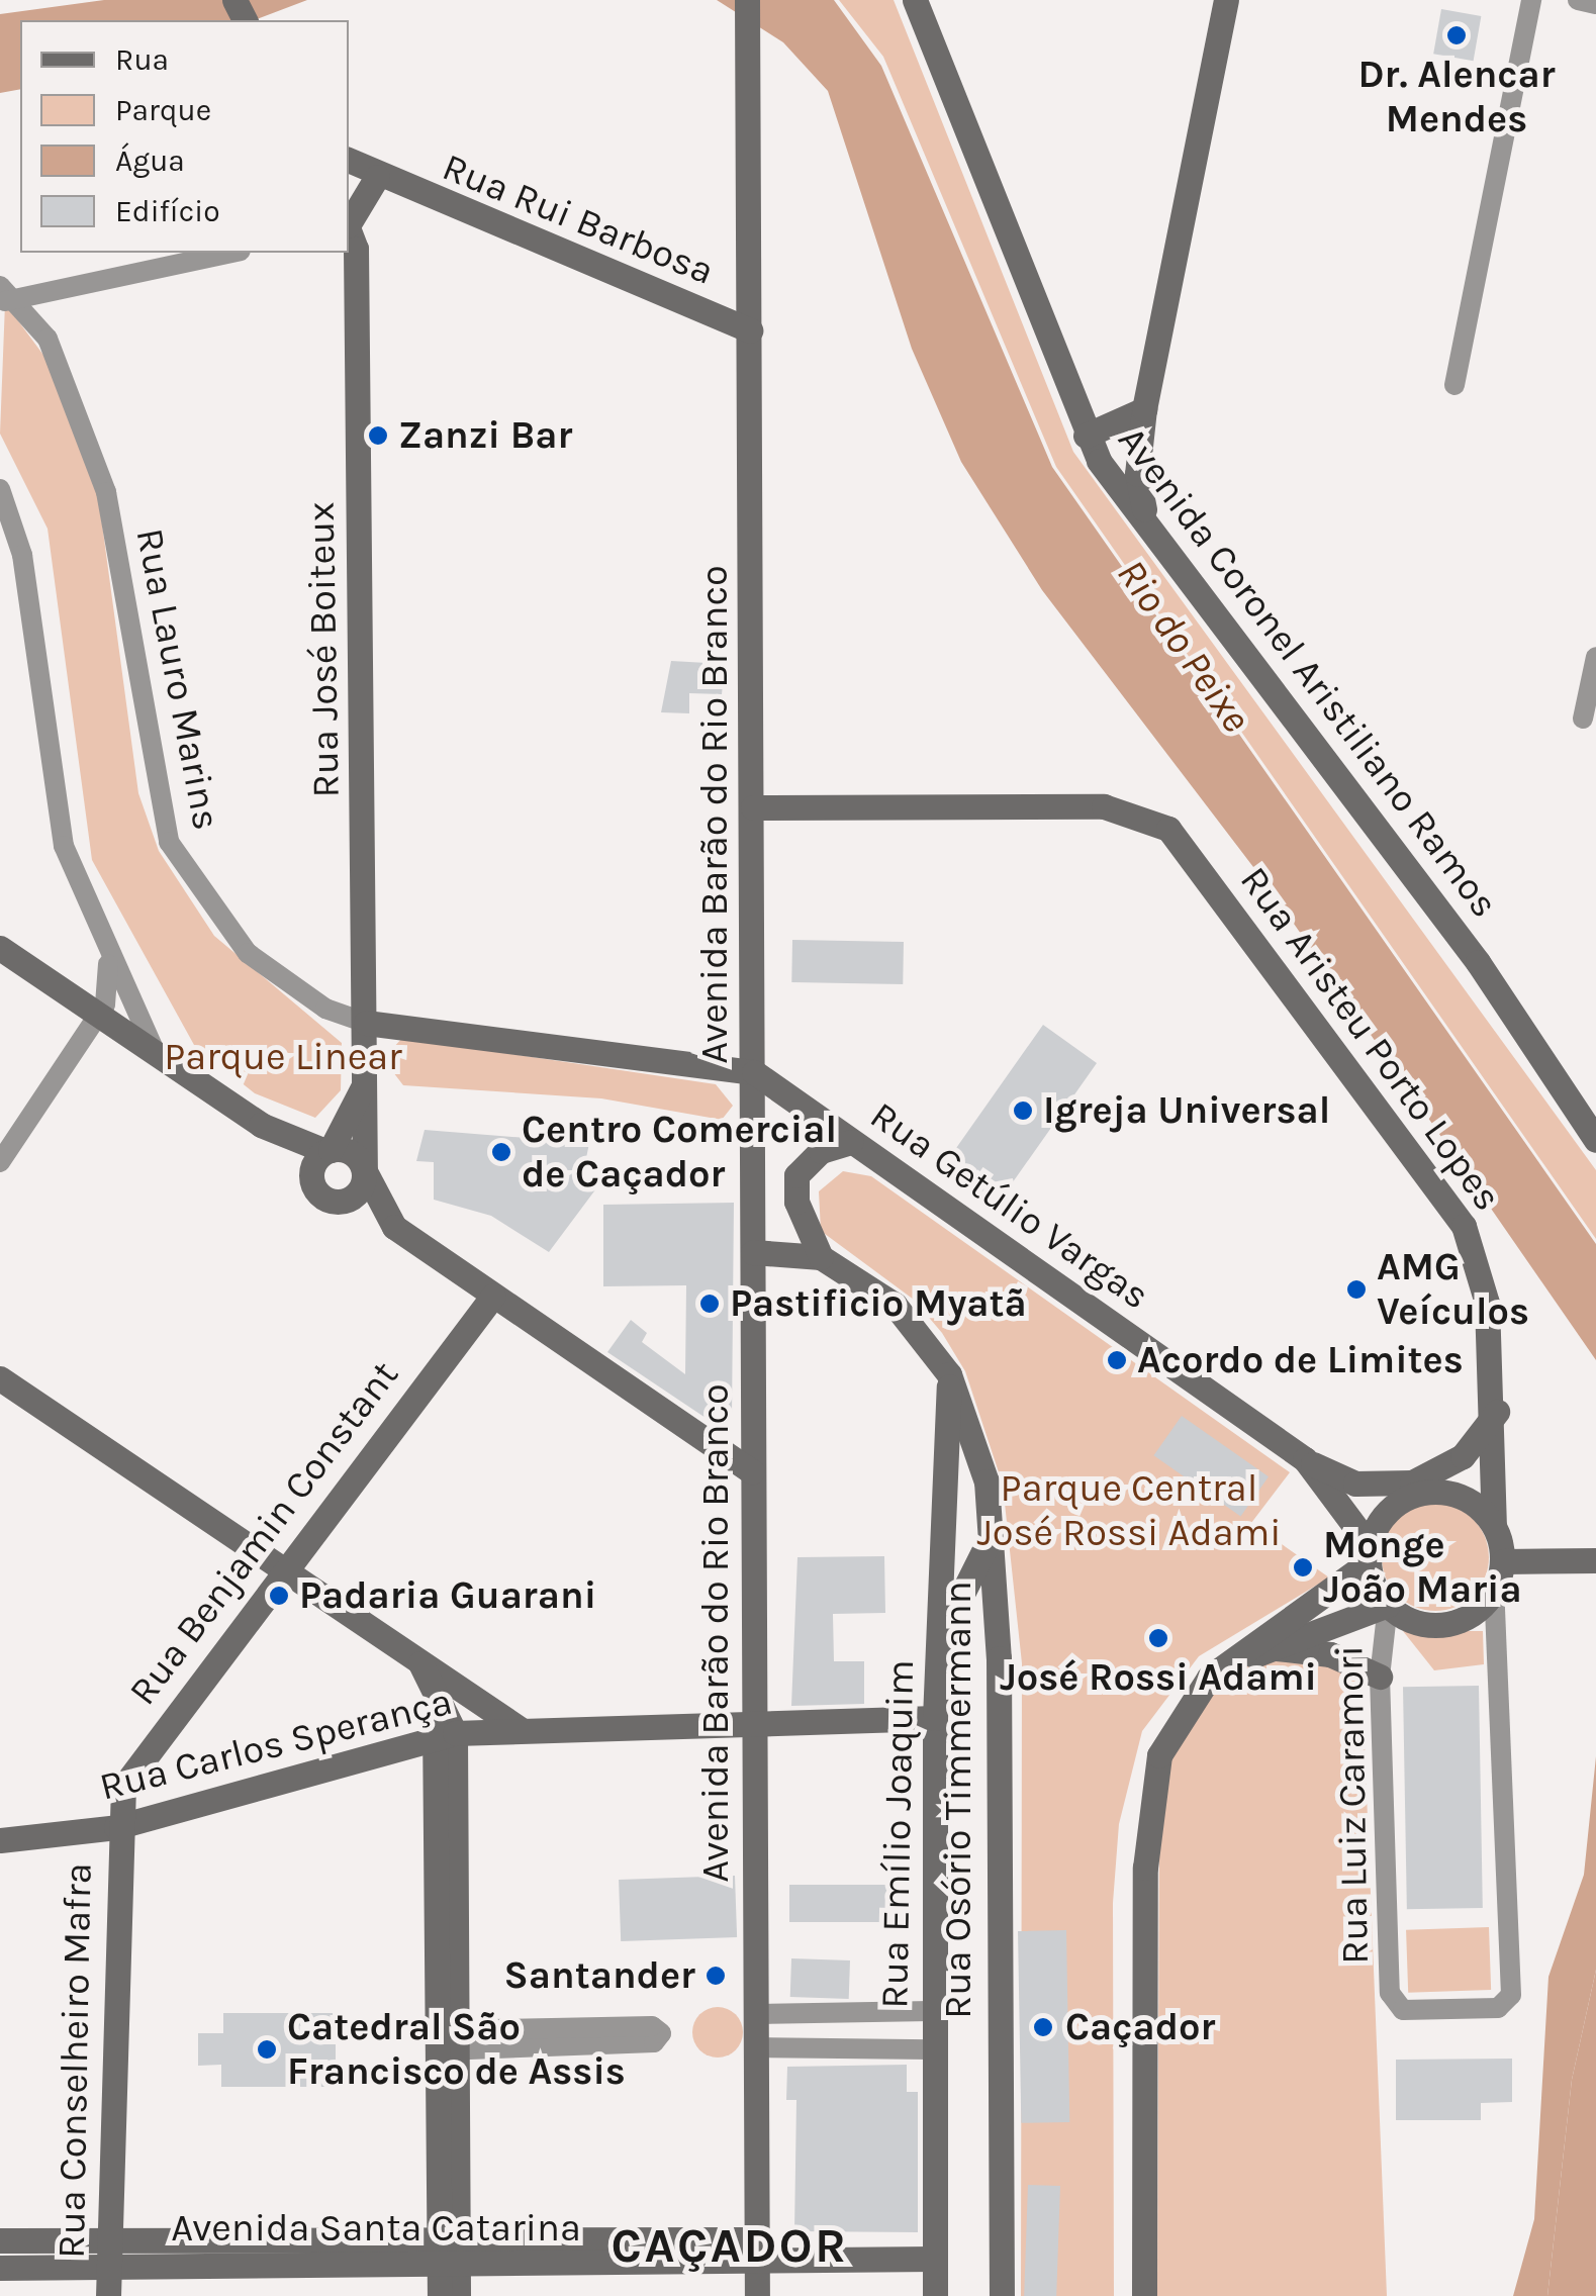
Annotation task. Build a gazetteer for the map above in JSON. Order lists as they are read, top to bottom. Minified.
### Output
{"streets":{"main road":["Rua Rui Barbosa","Rua José Boiteux","Avenida Coronel Aristiliano Ramos","Avenida Barão do Rio Branco","Rua Aristeu Porto Lopes","Rua Getúlio Vargas","Rua Benjamin Constant","Rua Carlos Sperança","Rua Osório Timmermann","Rua Emílio Joaquim","Rua Conselheiro Mafra","Avenida Santa Catarina"],"street":["Rua Lauro Marins","Rua Luiz Caramori"]},"crossings":[["Rua Rui Barbosa","Avenida Barão do Rio Branco"],["Rua José Boiteux","Rua Lauro Marins"],["Rua José Boiteux","Rua Getúlio Vargas"],["Rua Lauro Marins","Rua Getúlio Vargas"],["Avenida Barão do Rio Branco","Rua Aristeu Porto Lopes"],["Avenida Barão do Rio Branco","Rua Getúlio Vargas"],["Avenida Barão do Rio Branco","Rua Carlos Sperança"],["Avenida Barão do Rio Branco","Rua Osório Timmermann"],["Avenida Barão do Rio Branco","Avenida Santa Catarina"],["Rua Aristeu Porto Lopes","Rua Getúlio Vargas"],["Rua Aristeu Porto Lopes","Rua Luiz Caramori"],["Rua Getúlio Vargas","Rua Luiz Caramori"],["Rua Benjamin Constant","Rua Carlos Sperança"],["Rua Benjamin Constant","Rua Conselheiro Mafra"],["Rua Carlos Sperança","Rua Emílio Joaquim"],["Rua Carlos Sperança","Rua Conselheiro Mafra"],["Rua Osório Timmermann","Rua Emílio Joaquim"],["Rua Emílio Joaquim","Avenida Santa Catarina"],["Rua Conselheiro Mafra","Avenida Santa Catarina"]],"districts":["CAÇADOR"],"water":["Rio do Peixe"],"parks":["Parque Linear","Parque Central José Rossi Adami"],"places":["Dr. Alencar Mendes","Zanzi Bar","Igreja Universal","Centro Comercial de Caçador","AMG Veículos","Pastificio Myatã","Acordo de Limites","Monge João Maria","Padaria Guarani","José Rossi Adami","Santander","Caçador","Catedral São Francisco de Assis"],"legend":["Rua","Parque","Água","Edifício"]}
